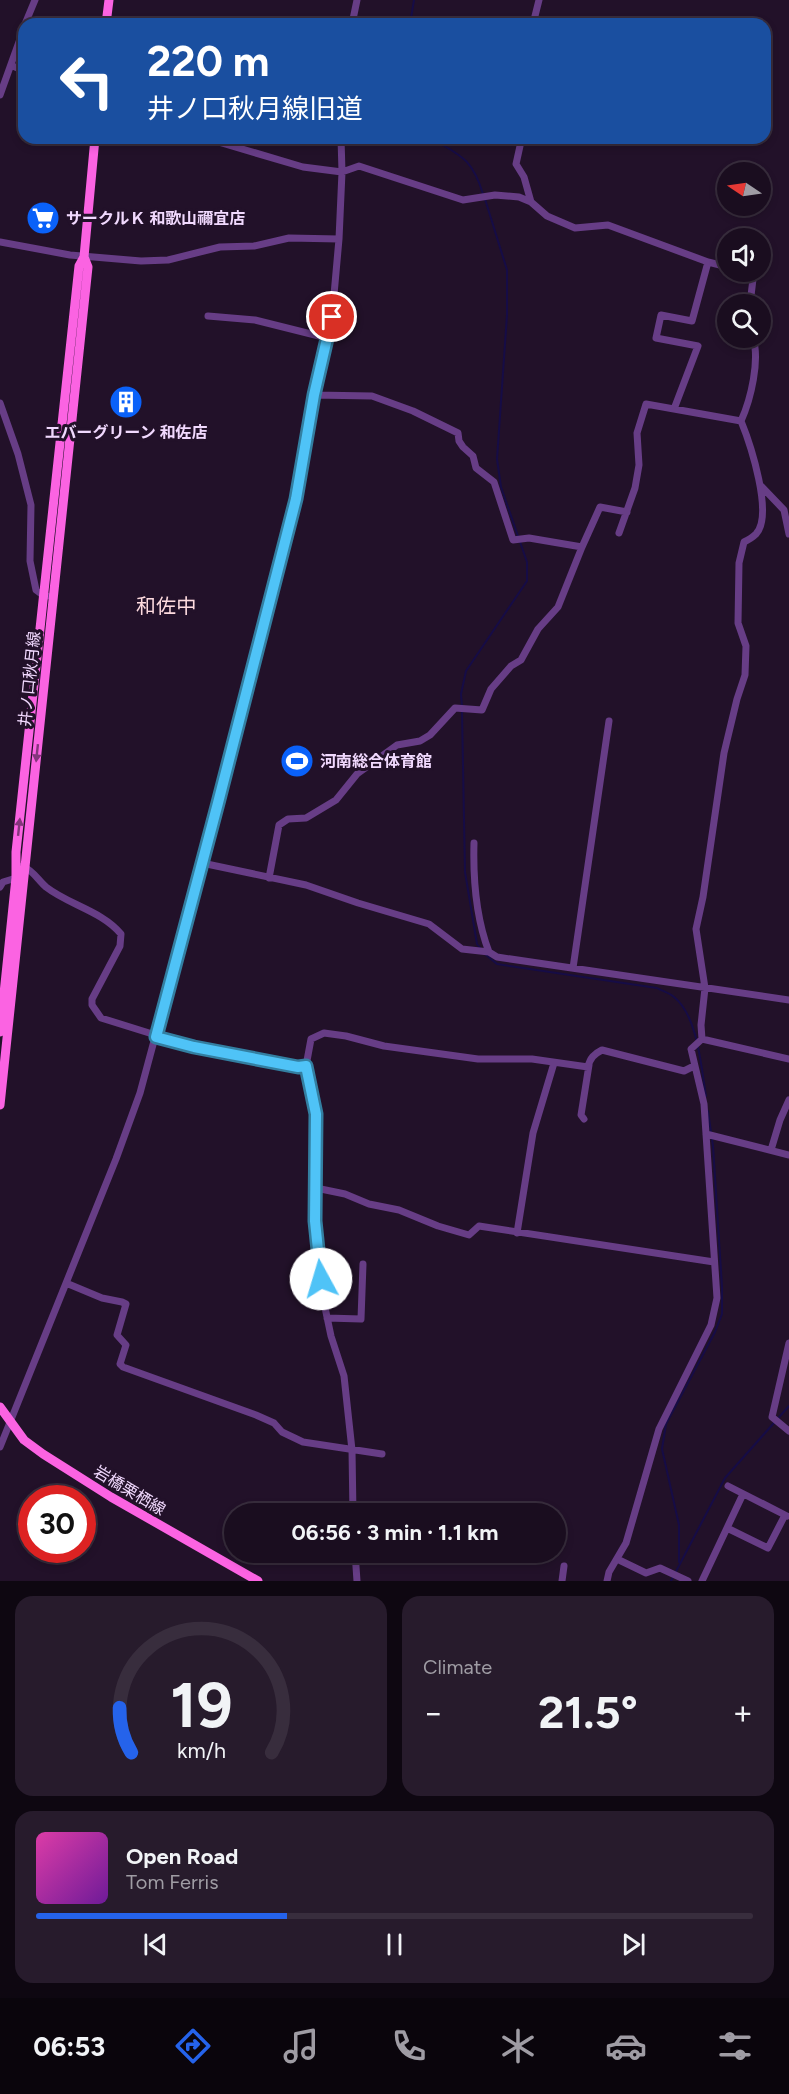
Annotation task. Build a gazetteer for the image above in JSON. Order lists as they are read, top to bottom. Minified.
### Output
{"streets":{"main road":["井ノ口秋月線","岩橋栗栖線"]},"districts":["和佐中"],"places":{"supermarket":["サークルＫ 和歌山禰宜店"],"building":["エバーグリーン 和佐店"],"sports":["河南総合体育館"]},"north":"left","page":{"turn":["220 m","井ノ口秋月線旧道"],"limit":"30","trip":"06:56 · 3 min · 1.1 km","tile":"Climate","heat":["−","21.5°","+"],"song":["Open Road","Tom Ferris"],"tabs":"06:53","gauge":["19","km/h"]}}
